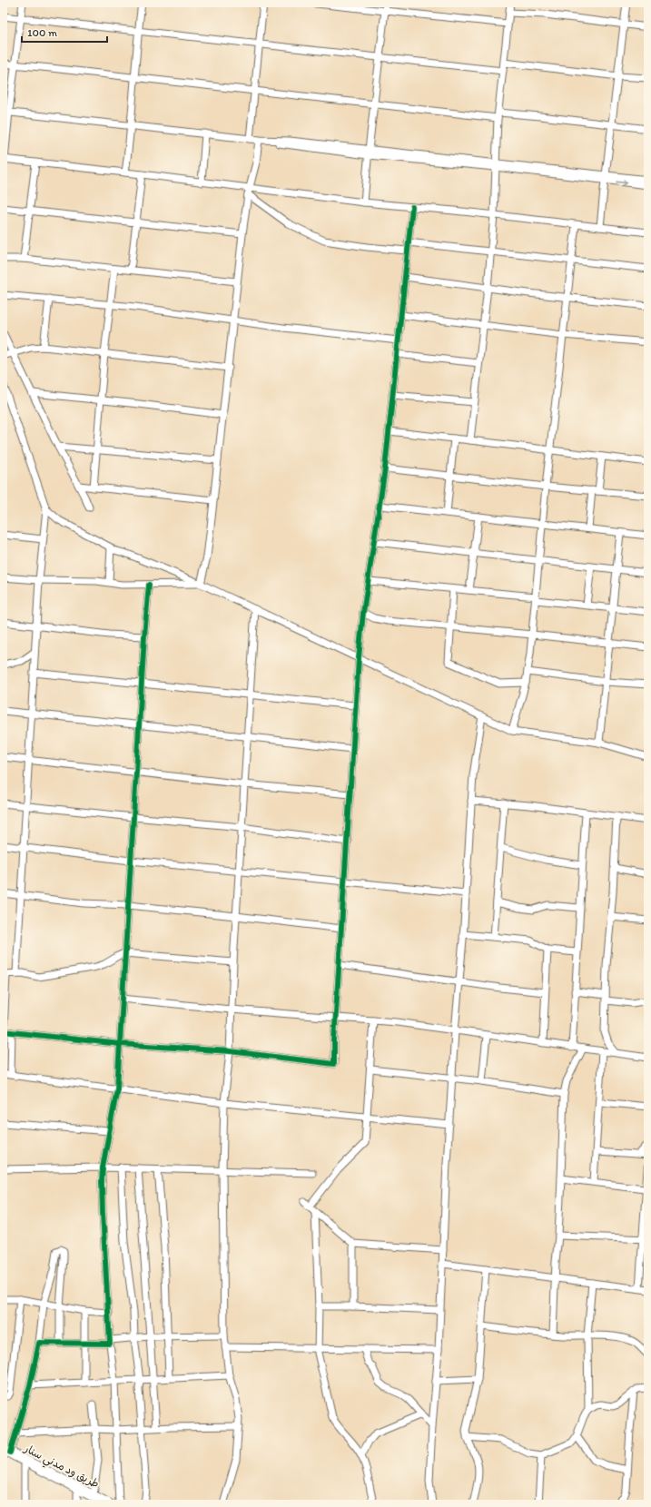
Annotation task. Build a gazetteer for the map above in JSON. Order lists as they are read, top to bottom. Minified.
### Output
{"streets":{"highway":["طريق ود مدني سنار"]},"scale_bar":"100 m"}
